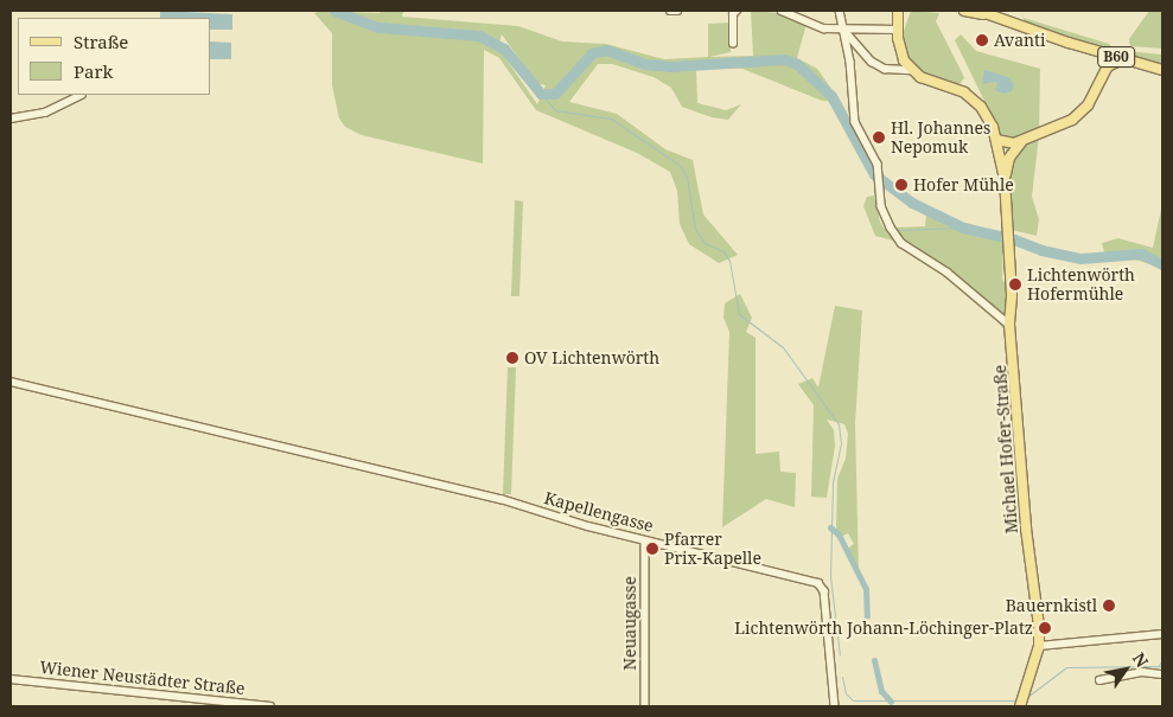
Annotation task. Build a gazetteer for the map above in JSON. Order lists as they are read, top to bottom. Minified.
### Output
{"streets":{"main road":["B60","Michael Hofer-Straße"],"street":["Kapellengasse","Neuaugasse","Wiener Neustädter Straße"]},"crossings":[["Kapellengasse","Neuaugasse"]],"places":["Avanti","Hl. Johannes Nepomuk","Hofer Mühle","Lichtenwörth Hofermühle","OV Lichtenwörth","Pfarrer Prix-Kapelle","Bauernkistl","Lichtenwörth Johann-Löchinger-Platz"],"legend":["Straße","Park"],"north":"top right"}
